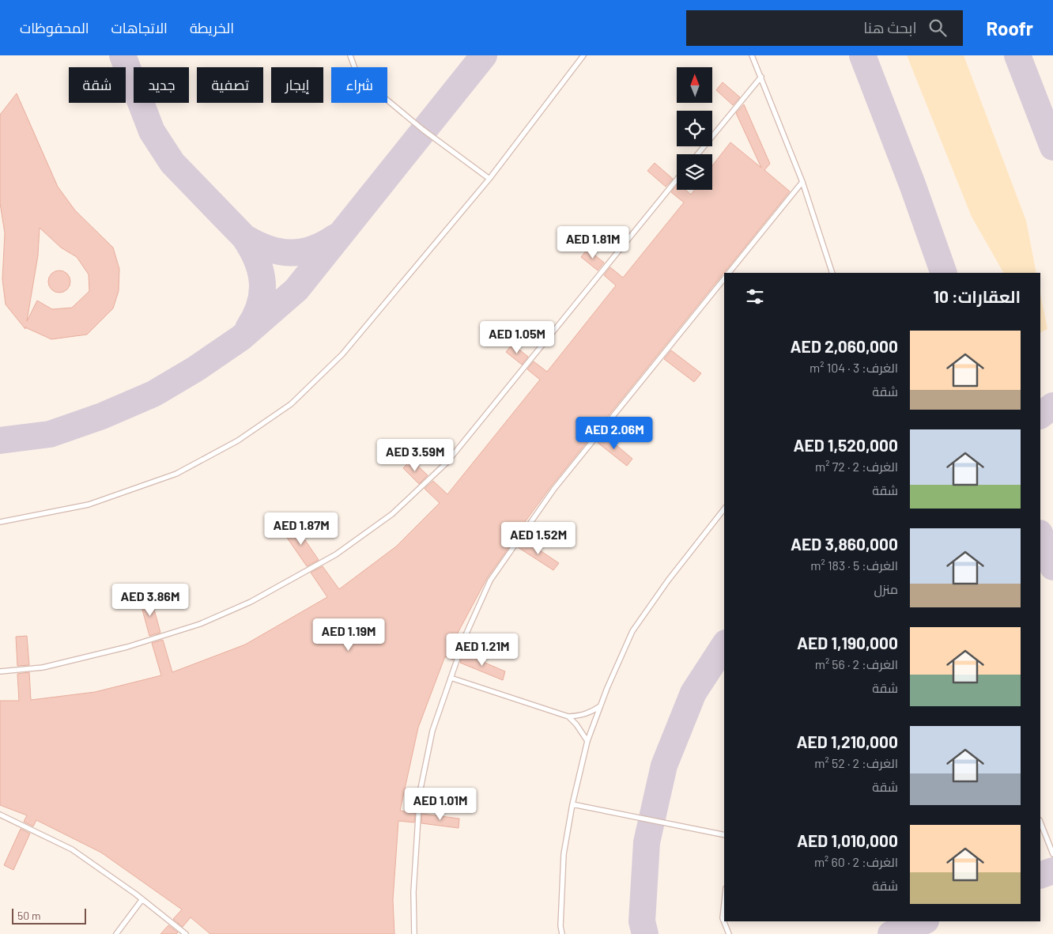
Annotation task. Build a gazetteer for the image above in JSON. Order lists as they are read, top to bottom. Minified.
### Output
{"scale_bar":"50 m","north":"top","page":{"header":"Roofr","search":"ابحث هنا","nav":["الخريطة","الاتجاهات","المحفوظات"],"chip":["شراء","إيجار","تصفية","جديد","شقة"],"price":["AED 1.81M","AED 1.05M","AED 2.06M","AED 3.59M","AED 1.87M","AED 1.52M","AED 3.86M","AED 1.19M","AED 1.21M","AED 1.01M"],"heading":"العقارات: 10","list":[{"name":"AED 2,060,000","note":"الغرف: 3 · 104 m² · شقة"},{"name":"AED 1,520,000","note":"الغرف: 2 · 72 m² · شقة"},{"name":"AED 3,860,000","note":"الغرف: 5 · 183 m² · منزل"},{"name":"AED 1,190,000","note":"الغرف: 2 · 56 m² · شقة"},{"name":"AED 1,210,000","note":"الغرف: 2 · 52 m² · شقة"},{"name":"AED 1,010,000","note":"الغرف: 2 · 60 m² · شقة"}],"scale":"50 m"}}
